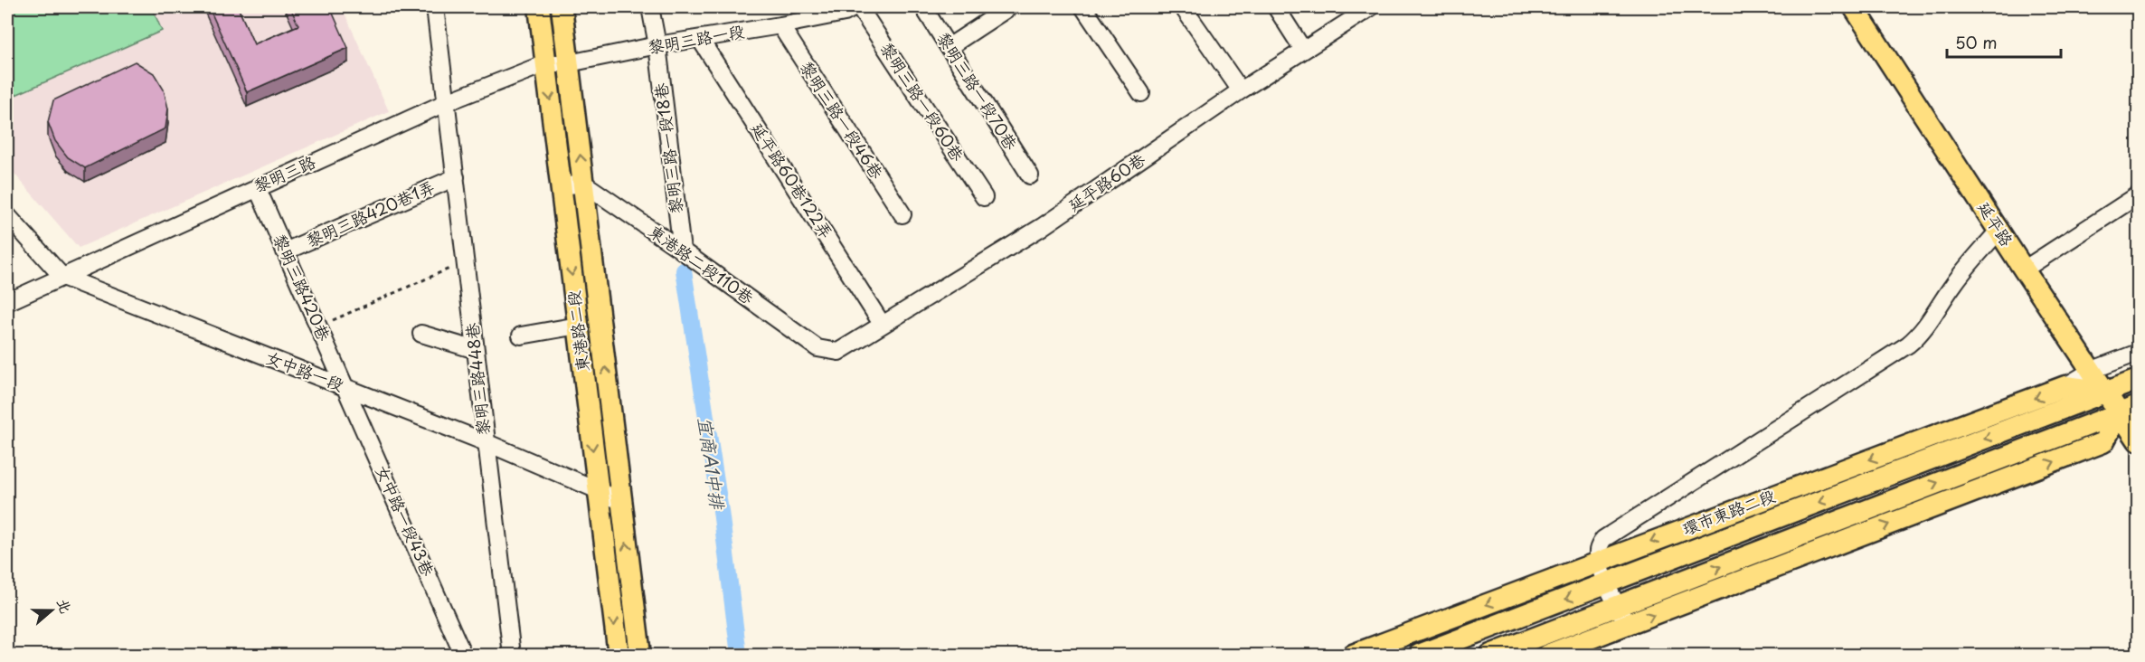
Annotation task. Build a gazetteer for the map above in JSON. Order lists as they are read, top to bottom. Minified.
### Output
{"streets":{"main road":["延平路","東港路二段","環市東路二段"],"street":["黎明三路一段","黎明三路一段70巷","黎明三路一段60巷","黎明三路一段46巷","黎明三路一段18巷","黎明三路","延平路60巷122弄","延平路60巷","黎明三路420巷1弄","東港路二段110巷","黎明三路420巷","女中路一段","黎明三路448巷","女中路一段43巷"]},"crossings":[["黎明三路一段","黎明三路一段60巷"],["黎明三路一段","黎明三路一段46巷"],["黎明三路一段","黎明三路一段18巷"],["黎明三路一段","黎明三路"],["黎明三路一段","延平路60巷122弄"],["黎明三路一段","東港路二段"],["黎明三路一段18巷","東港路二段110巷"],["黎明三路","黎明三路420巷"],["黎明三路","東港路二段"],["黎明三路","女中路一段"],["黎明三路","黎明三路448巷"],["延平路60巷122弄","延平路60巷"],["延平路60巷","東港路二段110巷"],["黎明三路420巷1弄","黎明三路420巷"],["黎明三路420巷1弄","黎明三路448巷"],["延平路","環市東路二段"],["東港路二段110巷","東港路二段"],["黎明三路420巷","女中路一段"],["黎明三路420巷","女中路一段43巷"],["東港路二段","女中路一段"],["女中路一段","黎明三路448巷"],["女中路一段","女中路一段43巷"]],"water":["宜商A1中排"],"scale_bar":"50 m","north":"right"}
